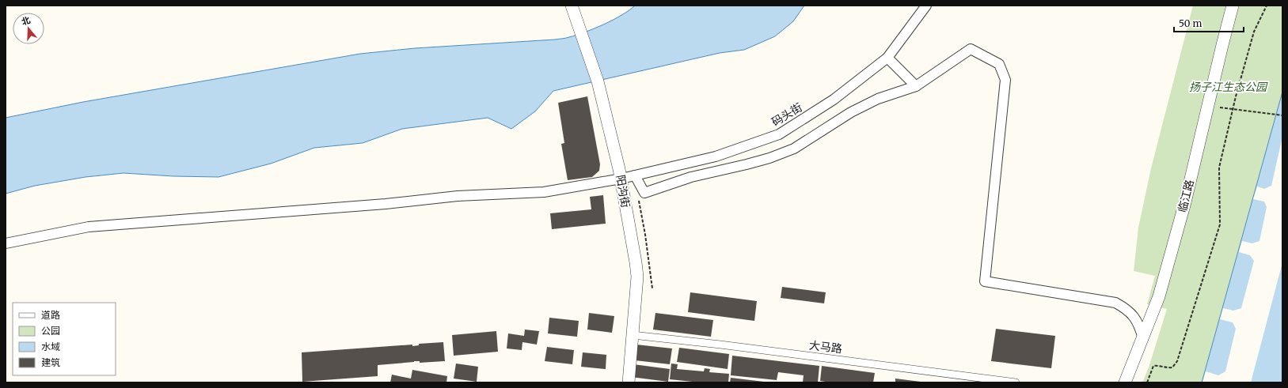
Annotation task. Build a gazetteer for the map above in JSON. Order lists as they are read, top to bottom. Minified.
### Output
{"streets":{"street":["码头街","阳沟街","临江路","大马路"]},"crossings":[["码头街","阳沟街"],["阳沟街","大马路"]],"parks":["扬子江生态公园"],"legend":["道路","公园","水域","建筑"],"scale_bar":"50 m","north":"top"}
